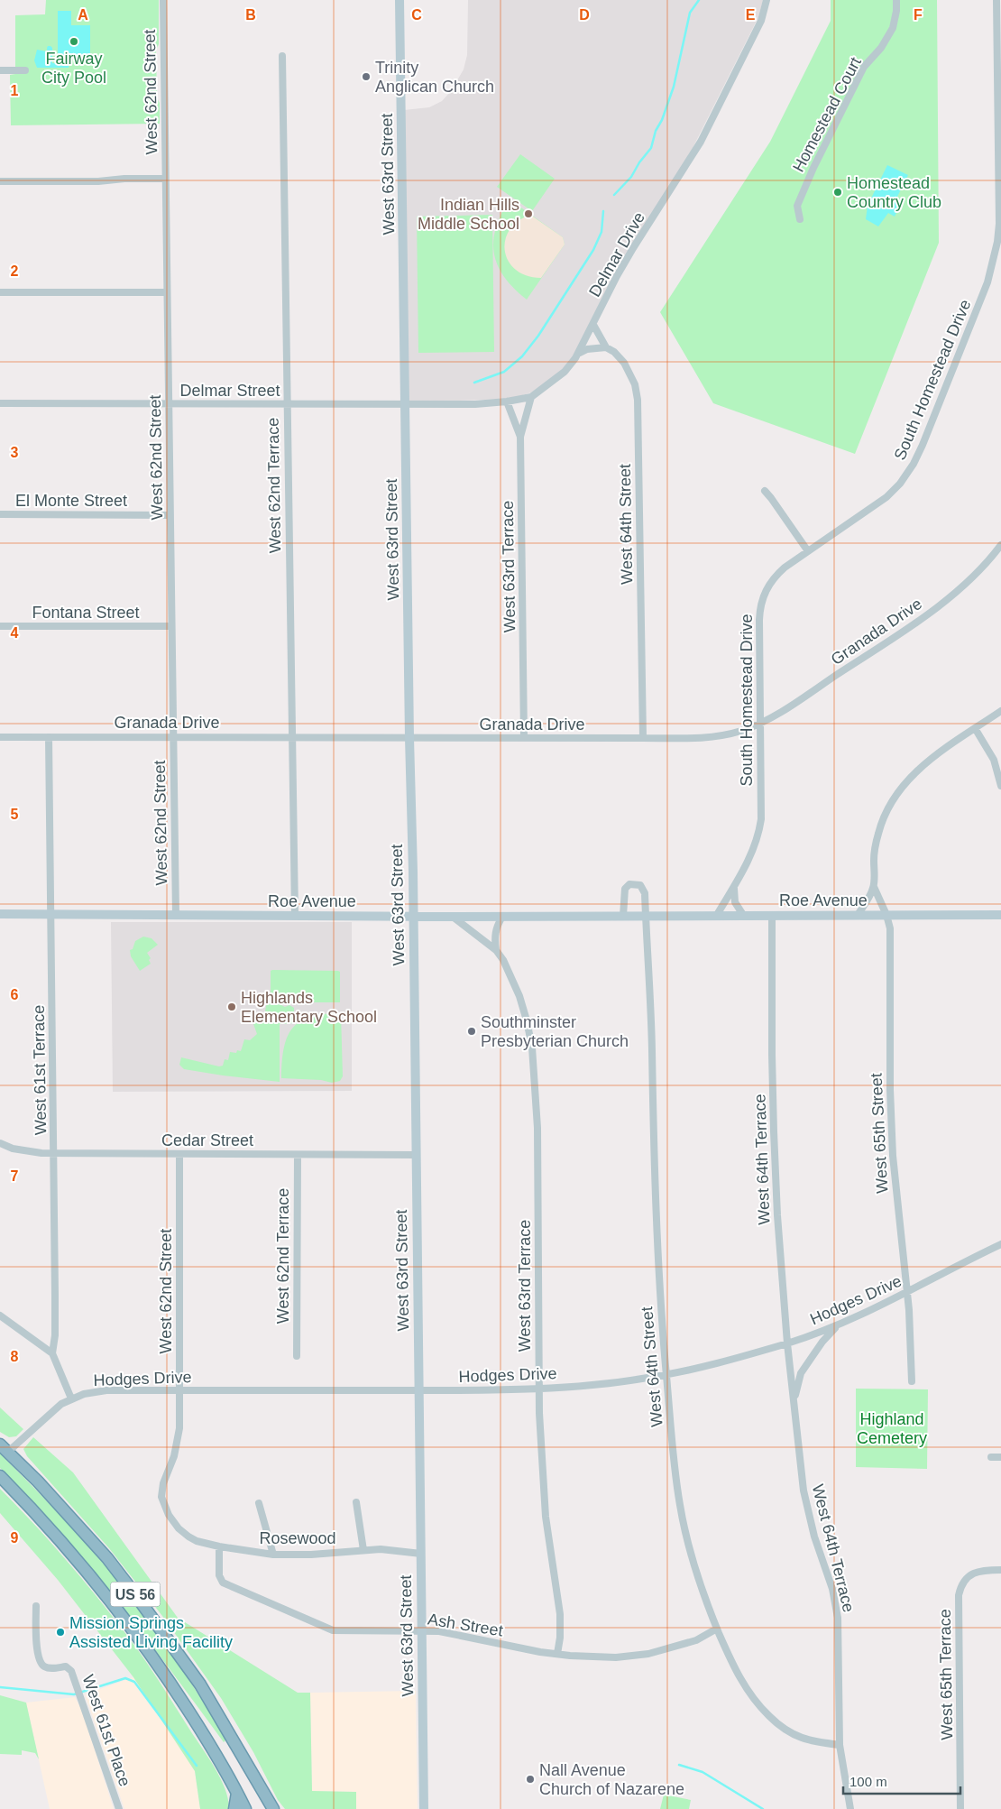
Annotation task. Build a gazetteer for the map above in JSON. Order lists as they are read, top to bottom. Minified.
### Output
{"streets":{"highway":["US 56"],"main road":["West 63rd Street","Roe Avenue"],"street":["West 62nd Street","Homestead Court","Delmar Drive","South Homestead Drive","Delmar Street","West 62nd Terrace","El Monte Street","West 64th Street","West 63rd Terrace","Fontana Street","Granada Drive","West 61st Terrace","West 65th Street","Cedar Street","West 64th Terrace","Hodges Drive","Rosewood","Ash Street","West 65th Terrace","West 61st Place"]},"crossings":[["West 62nd Street","Delmar Street"],["West 62nd Street","El Monte Street"],["West 62nd Street","Fontana Street"],["West 62nd Street","Granada Drive"],["West 62nd Street","Roe Avenue"],["West 62nd Street","Cedar Street"],["West 62nd Street","Hodges Drive"],["West 62nd Street","Rosewood"],["West 63rd Street","Delmar Drive"],["West 63rd Street","Delmar Street"],["West 63rd Street","Granada Drive"],["West 63rd Street","Roe Avenue"],["West 63rd Street","Cedar Street"],["West 63rd Street","Hodges Drive"],["West 63rd Street","Rosewood"],["West 63rd Street","Ash Street"],["Delmar Drive","Delmar Street"],["Delmar Drive","West 64th Street"],["Delmar Drive","West 63rd Terrace"],["South Homestead Drive","Granada Drive"],["South Homestead Drive","Roe Avenue"],["Delmar Street","West 62nd Terrace"],["West 62nd Terrace","Granada Drive"],["West 62nd Terrace","Roe Avenue"],["West 62nd Terrace","Cedar Street"],["West 64th Street","Granada Drive"],["West 64th Street","Roe Avenue"],["West 64th Street","West 64th Terrace"],["West 64th Street","Hodges Drive"],["West 64th Street","Ash Street"],["West 63rd Terrace","Granada Drive"],["West 63rd Terrace","Roe Avenue"],["West 63rd Terrace","Hodges Drive"],["West 63rd Terrace","Ash Street"],["Granada Drive","West 61st Terrace"],["Roe Avenue","West 61st Terrace"],["Roe Avenue","West 65th Street"],["Roe Avenue","West 64th Terrace"],["West 61st Terrace","Cedar Street"],["West 65th Street","Hodges Drive"],["West 64th Terrace","Hodges Drive"],["Hodges Drive","US 56"],["Rosewood","Ash Street"]],"parks":["Highland Cemetery"],"places":["Fairway City Pool","Trinity Anglican Church","Homestead Country Club","Indian Hills Middle School","Highlands Elementary School","Southminster Presbyterian Church","Mission Springs Assisted Living Facility","Nall Avenue Church of Nazarene"],"scale_bar":"100 m","grid":{"columns":["A","B","C","D","E","F"],"rows":["1","2","3","4","5","6","7","8","9"]}}
